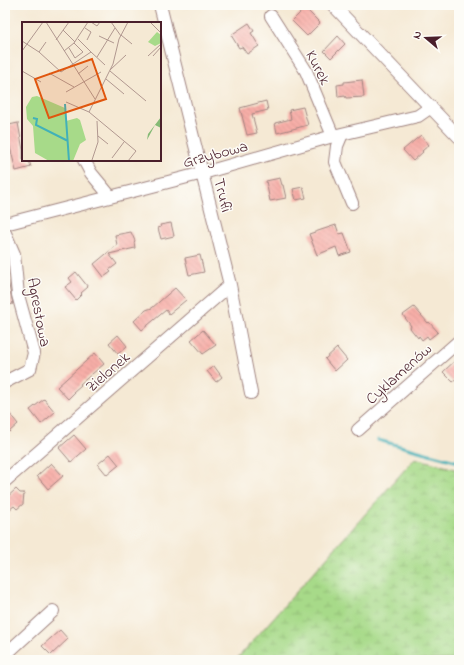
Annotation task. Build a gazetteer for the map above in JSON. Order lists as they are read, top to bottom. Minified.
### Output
{"streets":{"street":["Kurek","Grzybowa","Trufli","Agrestowa","Zielonek","Cyklamenów"]},"crossings":[["Kurek","Grzybowa"],["Grzybowa","Trufli"],["Trufli","Zielonek"]],"north":"left"}
